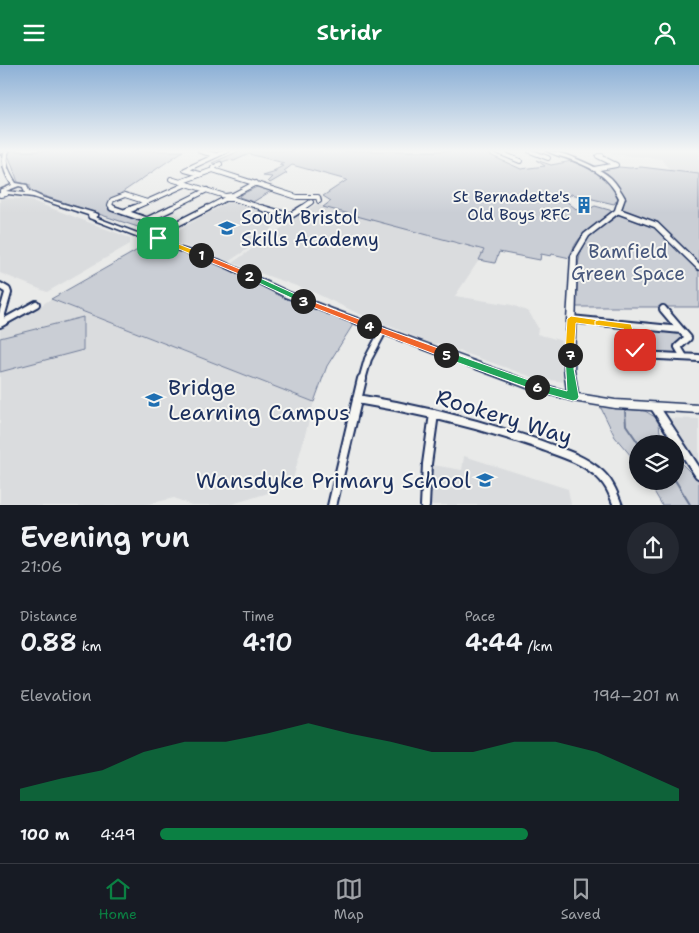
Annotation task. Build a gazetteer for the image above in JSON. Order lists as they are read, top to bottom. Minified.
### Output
{"streets":{"street":["Rookery Way"]},"parks":["Bamfield Green Space"],"places":{"building":["St Bernadette's Old Boys RFC"],"school or university":["South Bristol Skills Academy","Bridge Learning Campus","Wansdyke Primary School"]},"page":{"header":"Stridr","pins":["1","2","3","4","5","7","6"],"heading":["Evening run","21:06"],"stats":[["Distance","0.88 km"],["Time","4:10"],["Pace","4:44 /km"]],"chart":["Elevation","194–201 m"],"list":[{"name":"100 m","note":"4:49"}],"tabs":["Home","Map","Saved"]}}
